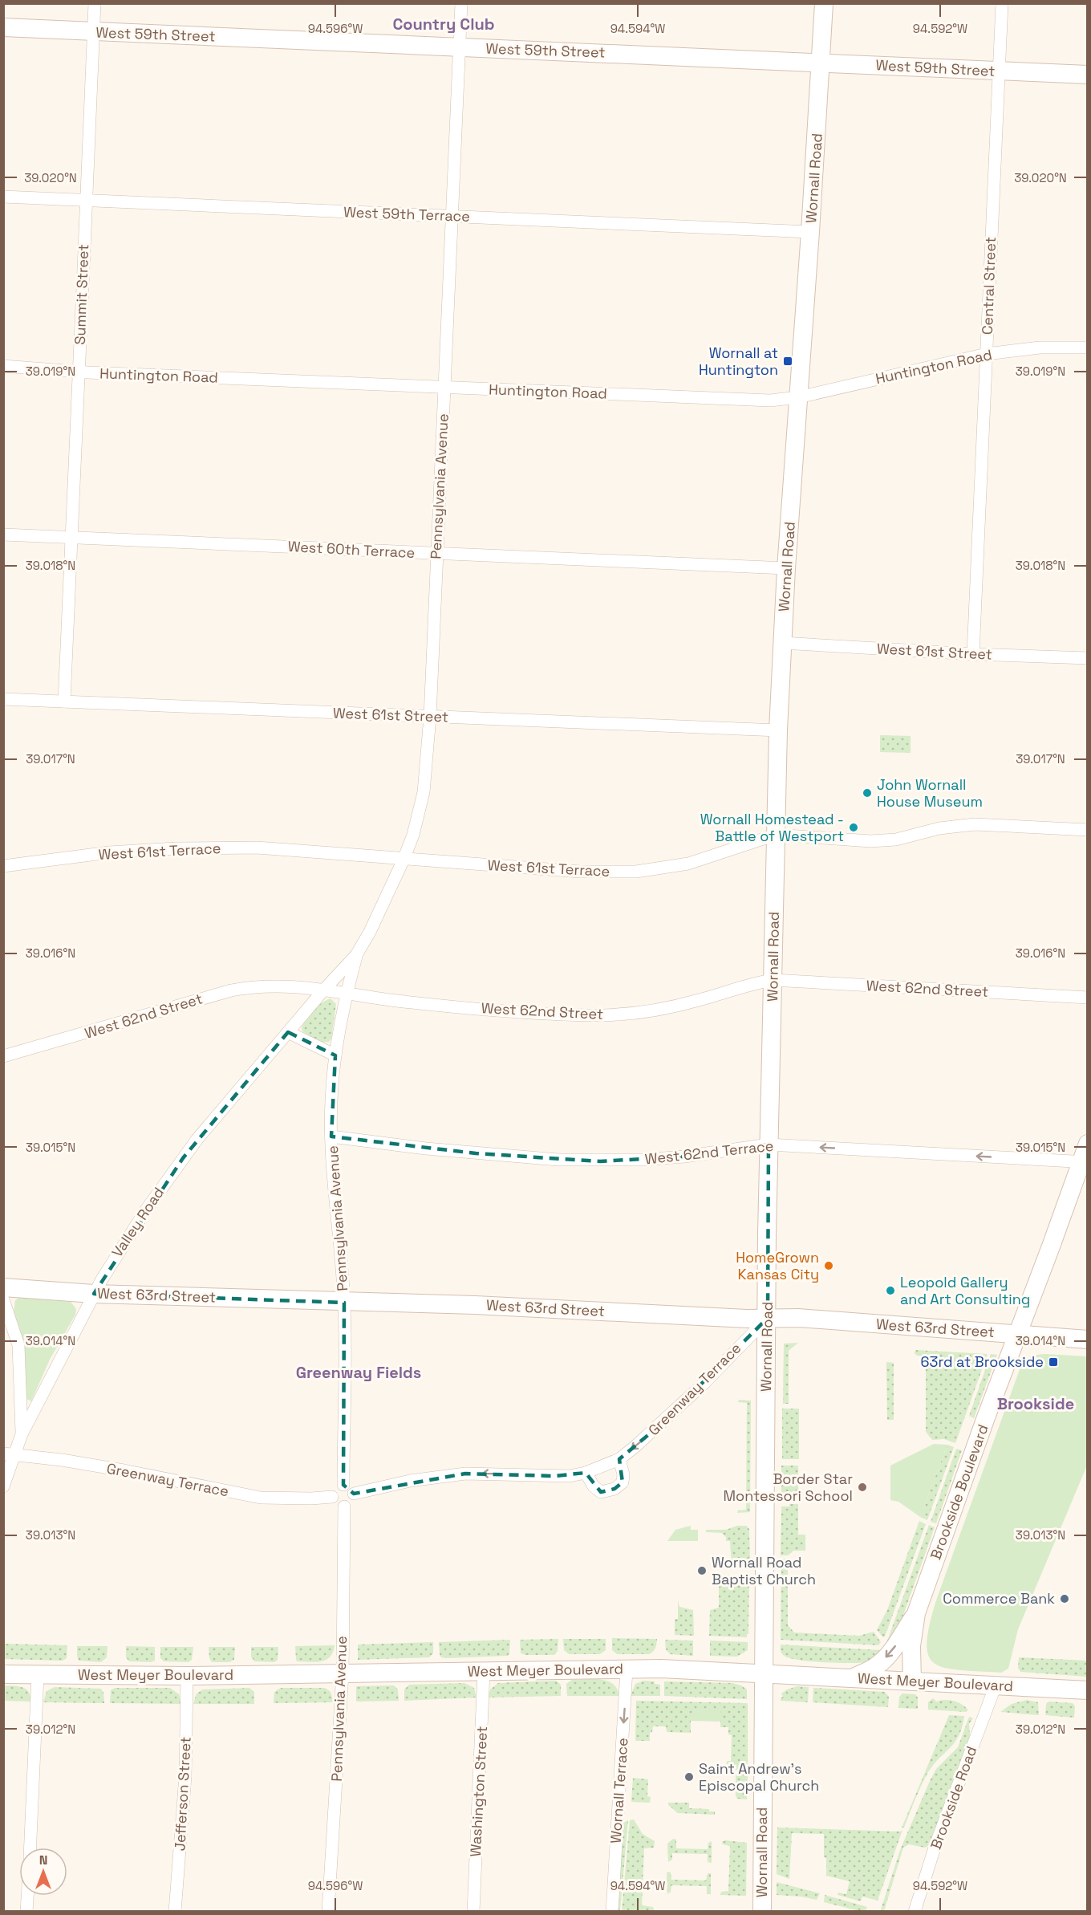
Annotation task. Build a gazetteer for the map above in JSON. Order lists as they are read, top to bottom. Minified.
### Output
{"streets":{"main road":["West 59th Street","Wornall Road","West 63rd Street","Brookside Boulevard","West Meyer Boulevard"],"street":["West 59th Terrace","Central Street","Summit Street","Huntington Road","Pennsylvania Avenue","West 60th Terrace","West 61st Street","West 61st Terrace","West 62nd Street","West 62nd Terrace","Valley Road","Greenway Terrace","Wornall Terrace","Washington Street","Jefferson Street","Brookside Road"]},"crossings":[["West 59th Street","Wornall Road"],["West 59th Street","Central Street"],["West 59th Street","Summit Street"],["West 59th Street","Pennsylvania Avenue"],["Wornall Road","West 59th Terrace"],["Wornall Road","Huntington Road"],["Wornall Road","West 60th Terrace"],["Wornall Road","West 61st Street"],["Wornall Road","West 61st Terrace"],["Wornall Road","West 62nd Street"],["Wornall Road","West 62nd Terrace"],["Wornall Road","West 63rd Street"],["Wornall Road","Greenway Terrace"],["Wornall Road","West Meyer Boulevard"],["West 59th Terrace","Summit Street"],["West 59th Terrace","Pennsylvania Avenue"],["Central Street","Huntington Road"],["Central Street","West 61st Street"],["Summit Street","Huntington Road"],["Summit Street","West 60th Terrace"],["Summit Street","West 61st Street"],["Huntington Road","Pennsylvania Avenue"],["Pennsylvania Avenue","West 60th Terrace"],["Pennsylvania Avenue","West 61st Street"],["Pennsylvania Avenue","West 61st Terrace"],["Pennsylvania Avenue","West 62nd Street"],["Pennsylvania Avenue","West 62nd Terrace"],["Pennsylvania Avenue","Valley Road"],["Pennsylvania Avenue","West 63rd Street"],["Pennsylvania Avenue","Greenway Terrace"],["Pennsylvania Avenue","West Meyer Boulevard"],["West 62nd Street","Valley Road"],["West 62nd Terrace","Brookside Boulevard"],["Valley Road","West 63rd Street"],["Valley Road","Greenway Terrace"],["West 63rd Street","Greenway Terrace"],["West 63rd Street","Brookside Boulevard"],["Brookside Boulevard","West Meyer Boulevard"],["West Meyer Boulevard","Wornall Terrace"],["West Meyer Boulevard","Washington Street"],["West Meyer Boulevard","Jefferson Street"],["West Meyer Boulevard","Brookside Road"]],"one_way":["West 62nd Terrace","Greenway Terrace","Wornall Terrace"],"districts":["Country Club","Greenway Fields","Brookside"],"places":{"transit":["Wornall at Huntington","63rd at Brookside"],"other":["John Wornall House Museum","Wornall Homestead - Battle of Westport","HomeGrown Kansas City","Leopold Gallery and Art Consulting","Border Star Montessori School","Wornall Road Baptist Church","Commerce Bank","Saint Andrew's Episcopal Church"]},"north":"top","coordinates":["94.596°W","94.594°W","94.592°W","39.020°N","39.019°N","39.018°N","39.017°N","39.016°N","39.015°N","39.014°N","39.013°N","39.012°N"]}
